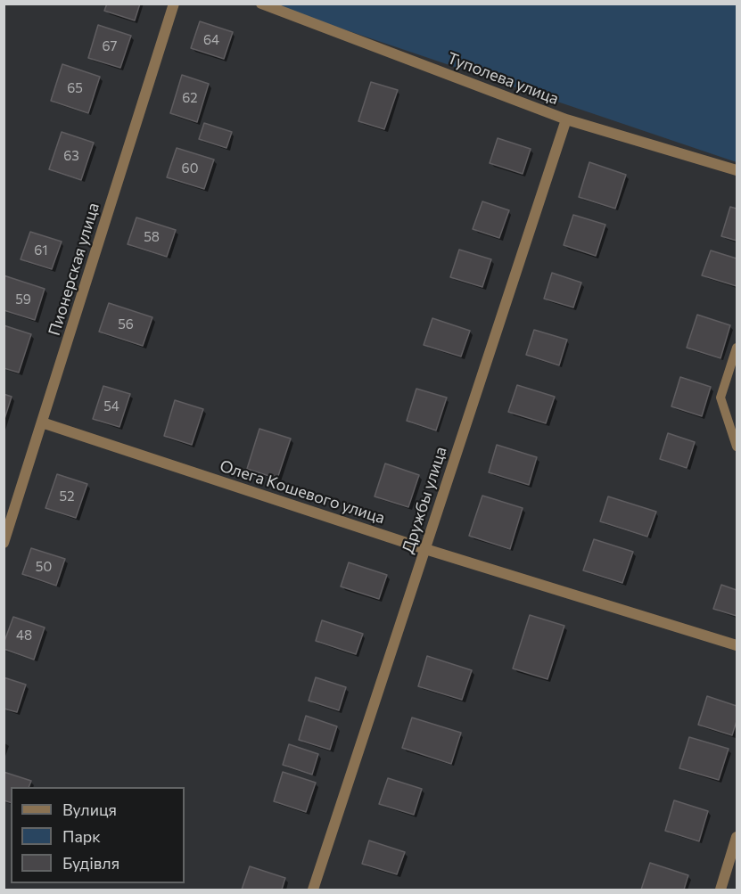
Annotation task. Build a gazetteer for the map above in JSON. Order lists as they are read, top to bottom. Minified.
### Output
{"streets":{"street":["Туполева улица","Пионерская улица","Олега Кошевого улица","Дружбы улица"]},"crossings":[["Туполева улица","Дружбы улица"],["Пионерская улица","Олега Кошевого улица"],["Олега Кошевого улица","Дружбы улица"]],"house_numbers":["64","67","65","62","63","60","58","61","59","56","54","52","50","48"],"legend":["Вулиця","Парк","Будівля"]}
